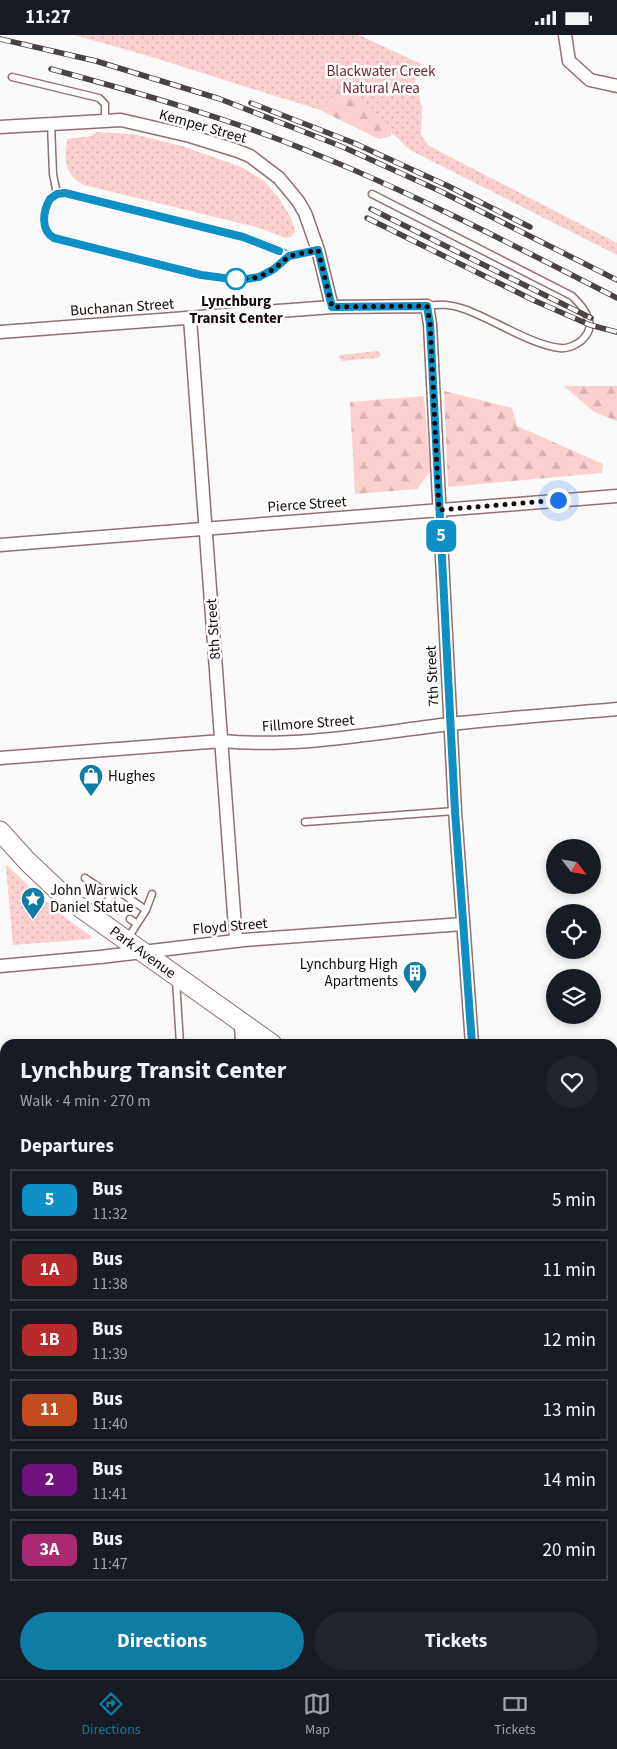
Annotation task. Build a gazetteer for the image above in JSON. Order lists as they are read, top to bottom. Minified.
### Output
{"streets":{"main road":["Park Avenue"],"street":["Kemper Street","Buchanan Street","Pierce Street","8th Street","7th Street","Fillmore Street","Floyd Street"]},"crossings":[["Kemper Street","Buchanan Street"],["Buchanan Street","8th Street"],["Buchanan Street","7th Street"],["Pierce Street","8th Street"],["Pierce Street","7th Street"],["8th Street","Fillmore Street"],["8th Street","Floyd Street"],["7th Street","Fillmore Street"],["7th Street","Floyd Street"],["Floyd Street","Park Avenue"]],"parks":["Blackwater Creek Natural Area"],"places":{"other":["Lynchburg Transit Center"],"shop":["Hughes"],"place":["John Warwick Daniel Statue"],"building":["Lynchburg High Apartments"]},"lines":["bus line 5"],"north":"bottom right","page":{"status":"11:27","on_map":"5","heading":[["Lynchburg Transit Center","Walk · 4 min · 270 m"],"Departures"],"list":[{"mark":"5","name":"Bus","note":"11:32","value":"5 min"},{"mark":"1A","name":"Bus","note":"11:38","value":"11 min"},{"mark":"1B","name":"Bus","note":"11:39","value":"12 min"},{"mark":"11","name":"Bus","note":"11:40","value":"13 min"},{"mark":"2","name":"Bus","note":"11:41","value":"14 min"},{"mark":"3A","name":"Bus","note":"11:47","value":"20 min"}],"buttons":["Directions","Tickets"],"tabs":["Directions","Map","Tickets"]}}
